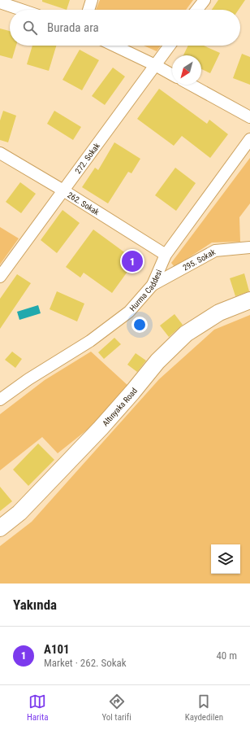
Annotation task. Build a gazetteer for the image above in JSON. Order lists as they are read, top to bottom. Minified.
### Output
{"streets":{"main road":["Altınyaka Road"],"street":["272. Sokak","262. Sokak","295. Sokak","Hurma Caddesi"]},"crossings":[["272. Sokak","262. Sokak"],["262. Sokak","Hurma Caddesi"],["295. Sokak","Hurma Caddesi"]],"north":"bottom left","page":{"search":"Burada ara","pins":"1","heading":"Yakında","list":[{"mark":"1","name":"A101","note":"Market · 262. Sokak","value":"40 m"}],"nav":["Harita","Yol tarifi","Kaydedilen"]}}
